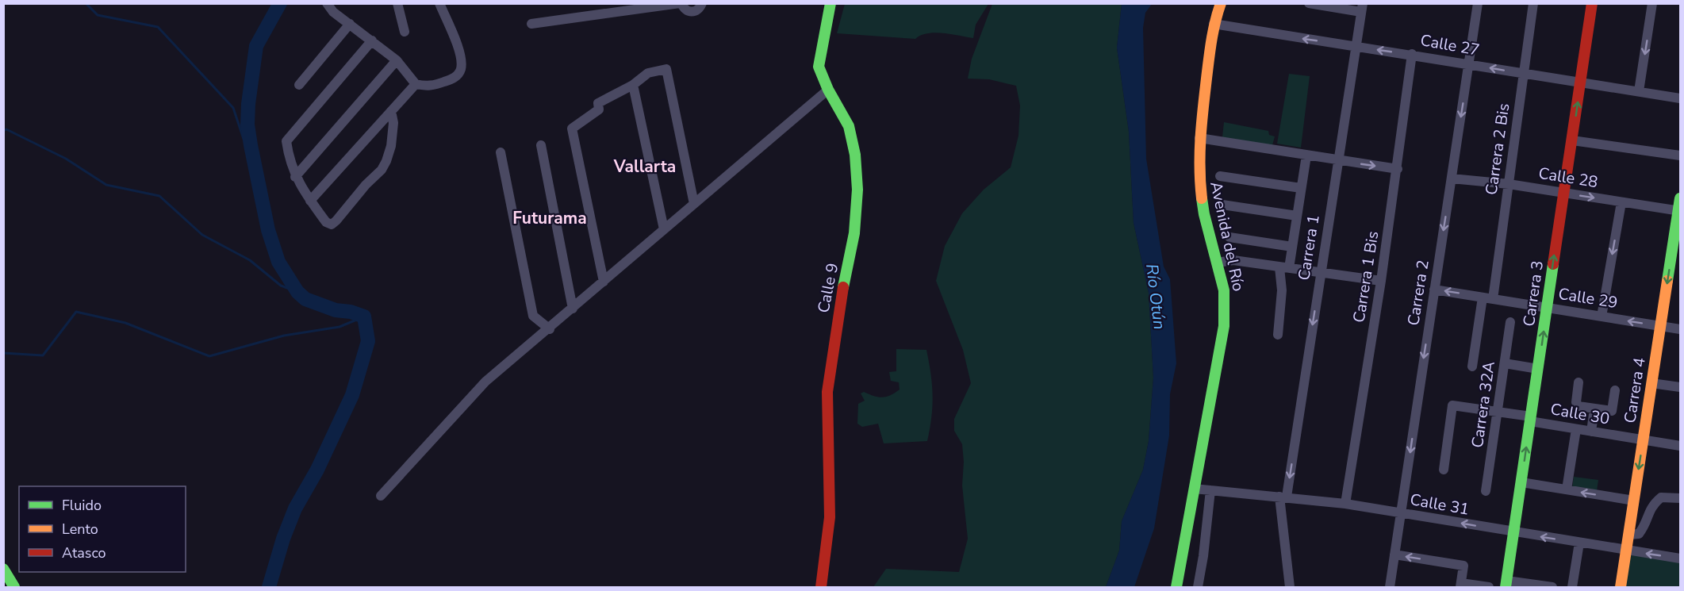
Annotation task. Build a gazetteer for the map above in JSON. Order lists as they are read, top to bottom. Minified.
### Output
{"streets":{"main road":["Avenida del Río","Calle 9","Carrera 3","Carrera 4"],"street":["Calle 27","Carrera 2 Bis","Calle 28","Carrera 1","Carrera 1 Bis","Carrera 2","Calle 29","Carrera 32A","Calle 30","Calle 31"]},"crossings":[["Calle 27","Carrera 2 Bis"],["Calle 27","Avenida del Río"],["Calle 27","Carrera 1"],["Calle 27","Carrera 1 Bis"],["Calle 27","Carrera 2"],["Calle 27","Carrera 3"],["Carrera 2 Bis","Calle 28"],["Carrera 2 Bis","Calle 29"],["Calle 28","Carrera 2"],["Calle 28","Carrera 3"],["Calle 28","Carrera 4"],["Avenida del Río","Calle 31"],["Carrera 1","Calle 31"],["Carrera 1 Bis","Calle 31"],["Carrera 2","Calle 29"],["Carrera 2","Calle 31"],["Carrera 3","Calle 29"],["Carrera 3","Calle 30"],["Carrera 3","Calle 31"],["Calle 29","Carrera 4"],["Carrera 4","Calle 30"],["Carrera 4","Calle 31"],["Carrera 32A","Calle 30"]],"one_way":["Calle 27","Carrera 2","Carrera 3","Calle 29","Carrera 4"],"districts":["Vallarta","Futurama"],"water":["Río Otún"],"legend":["Fluido","Lento","Atasco"]}
